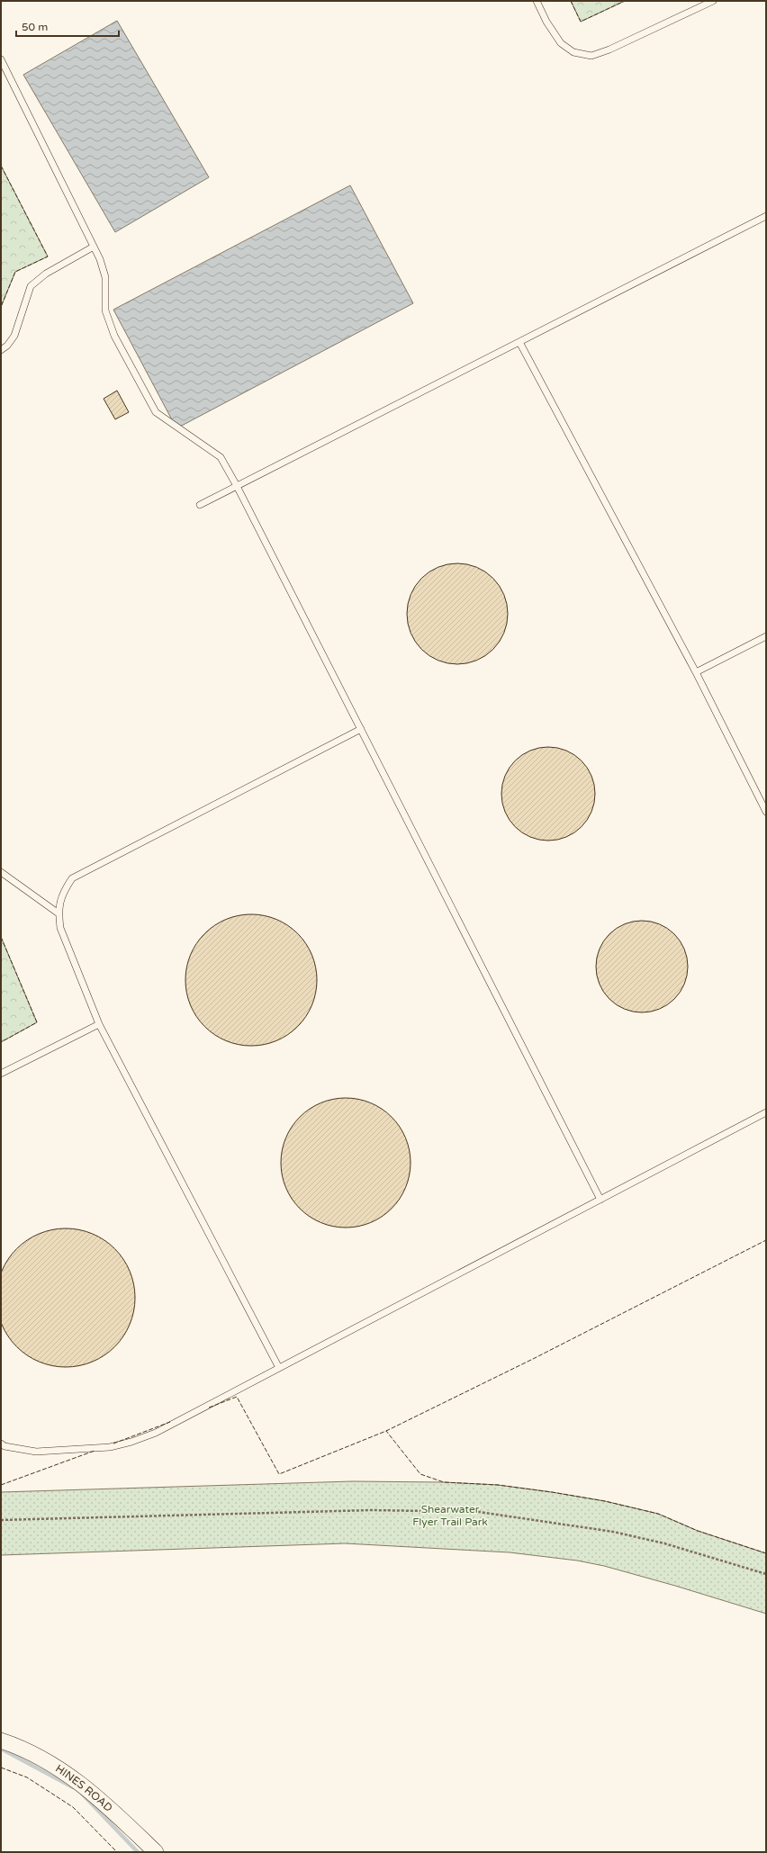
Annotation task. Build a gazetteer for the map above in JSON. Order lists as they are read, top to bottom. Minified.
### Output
{"streets":{"street":["HINES ROAD"]},"parks":["Shearwater Flyer Trail Park"],"scale_bar":"50 m"}
